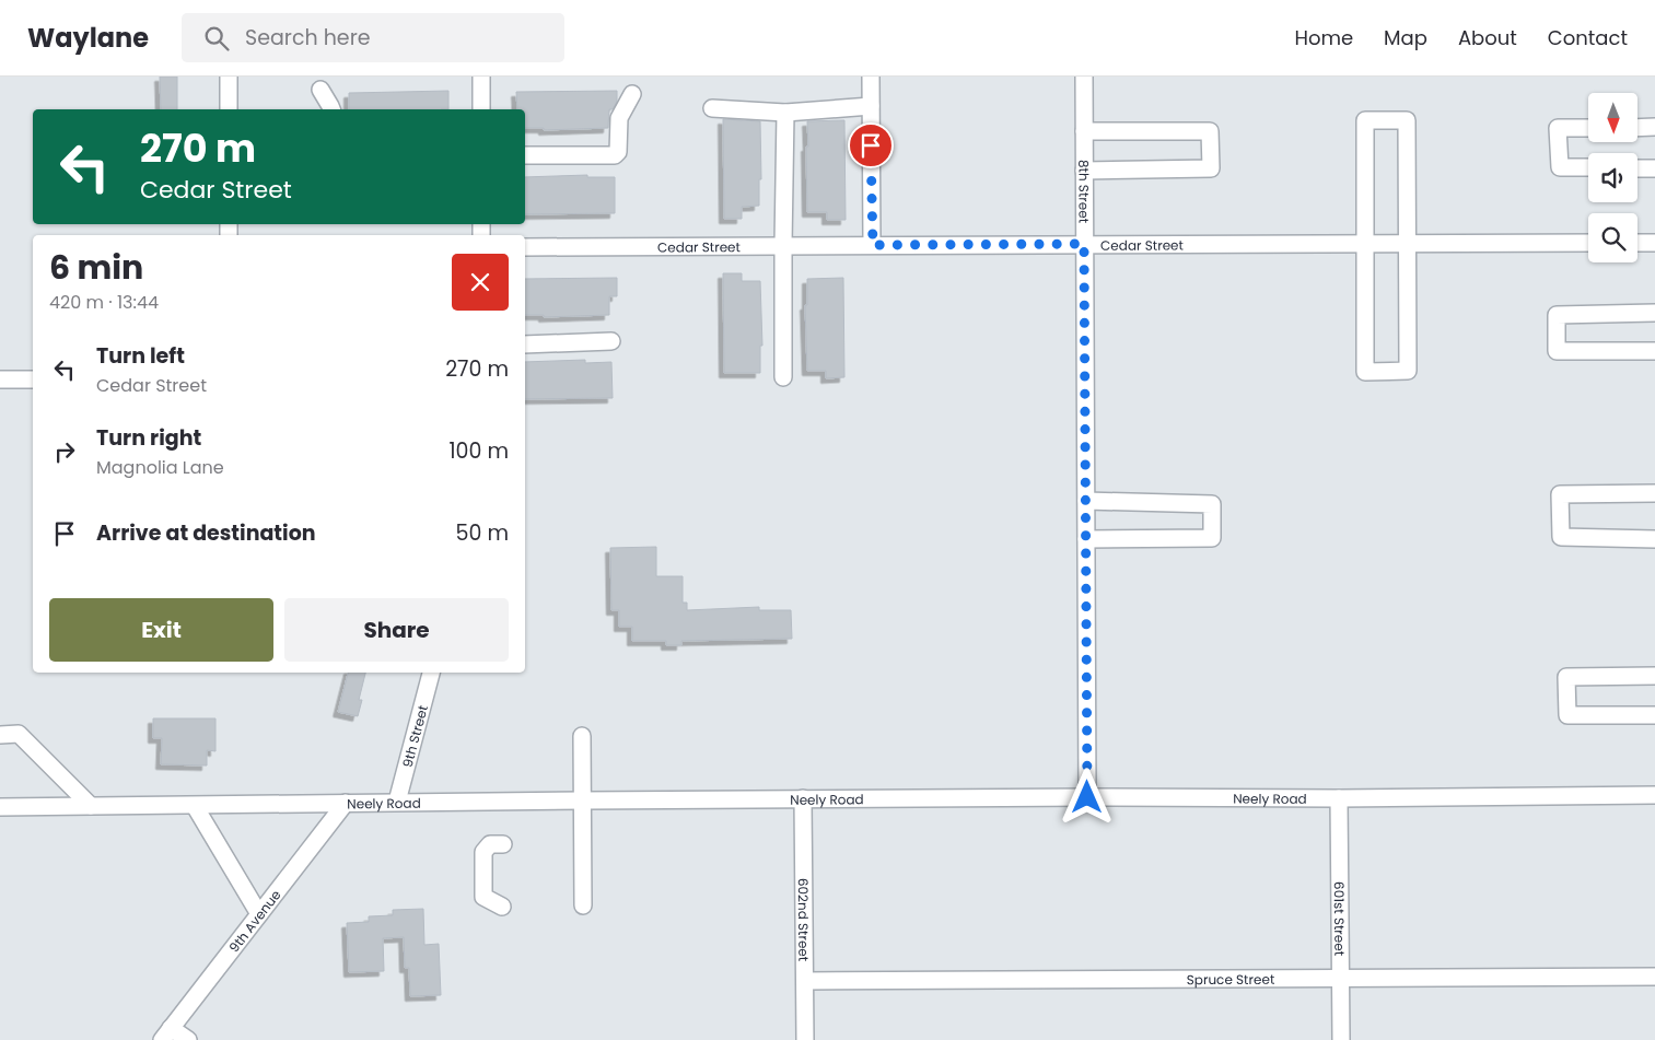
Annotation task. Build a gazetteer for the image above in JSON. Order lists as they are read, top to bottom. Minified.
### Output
{"streets":{"street":["8th Street","Cedar Street","9th Street","Neely Road","601st Street","602nd Street","9th Avenue","Spruce Street"]},"crossings":[["8th Street","Cedar Street"],["8th Street","Neely Road"],["9th Street","Neely Road"],["Neely Road","601st Street"],["Neely Road","602nd Street"],["Neely Road","9th Avenue"],["601st Street","Spruce Street"],["602nd Street","Spruce Street"]],"north":"bottom","page":{"header":"Waylane","search":"Search here","nav":["Home","Map","About","Contact"],"turn":["270 m","Cedar Street"],"heading":["6 min","420 m · 13:44"],"list":[{"name":"Turn left","note":"Cedar Street","value":"270 m"},{"name":"Turn right","note":"Magnolia Lane","value":"100 m"},{"name":"Arrive at destination","value":"50 m"}],"buttons":["Exit","Share"]}}
